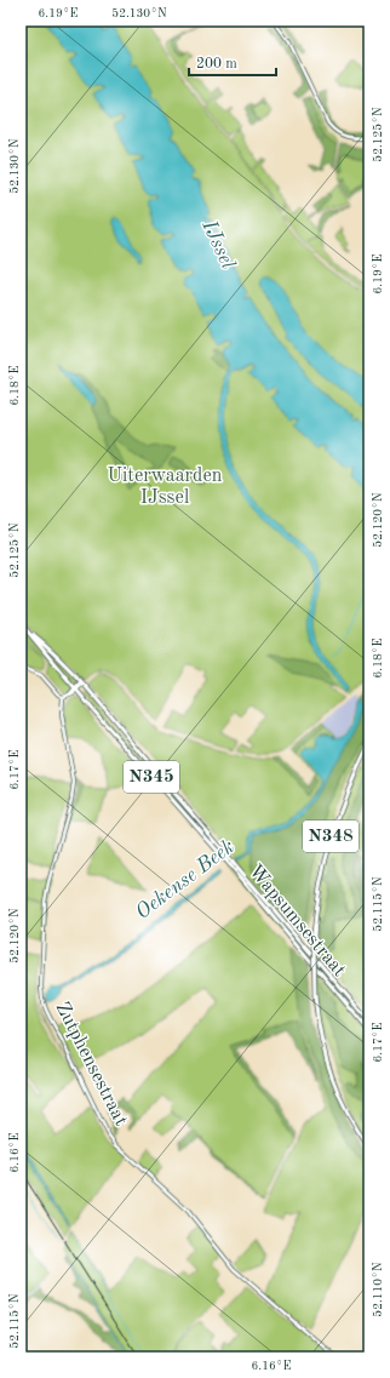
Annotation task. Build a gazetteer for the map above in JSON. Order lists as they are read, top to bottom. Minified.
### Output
{"streets":{"main road":["N345","N348","Wapsumsestraat"],"street":["Zutphensestraat"]},"water":["IJssel","Oekense Beek"],"parks":["Uiterwaarden IJssel"],"scale_bar":"200 m","coordinates":["6.19°E","52.130°N","52.125°N","6.18°E","52.120°N","6.17°E","52.115°N","6.16°E","52.110°N"]}
